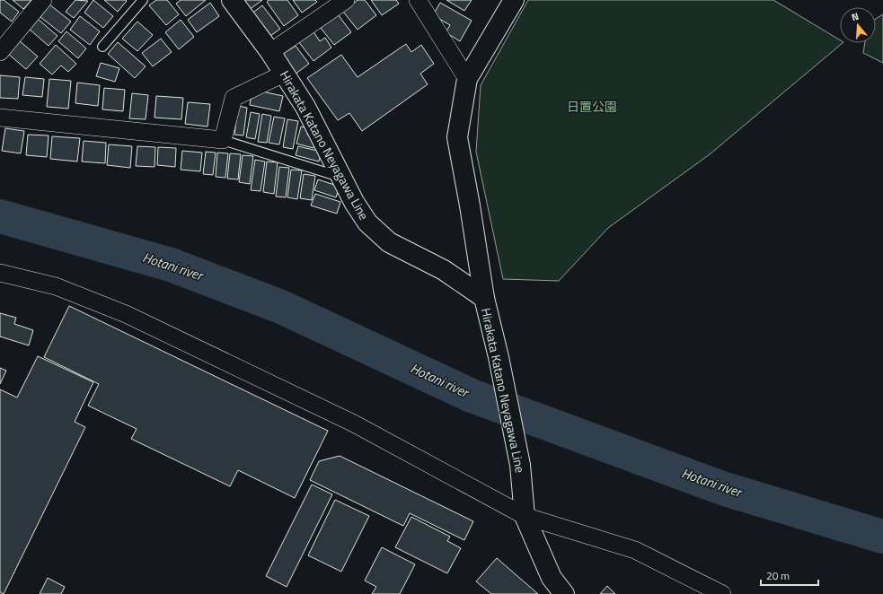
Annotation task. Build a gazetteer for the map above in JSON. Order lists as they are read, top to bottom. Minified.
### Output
{"streets":{"main road":["Hirakata Katano Neyagawa Line"]},"water":["Hotani river"],"parks":["日置公園"],"scale_bar":"20 m","north":"top"}
